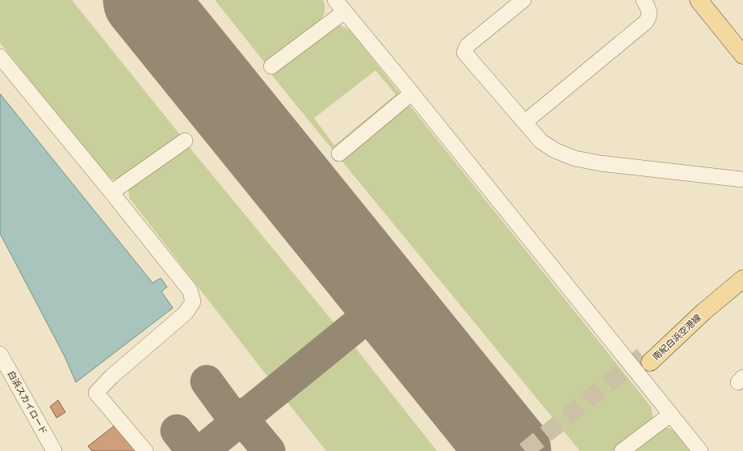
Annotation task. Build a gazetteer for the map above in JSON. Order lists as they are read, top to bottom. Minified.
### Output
{"streets":{"main road":["南紀白浜空港線"],"street":["白浜スカイロード"]}}
